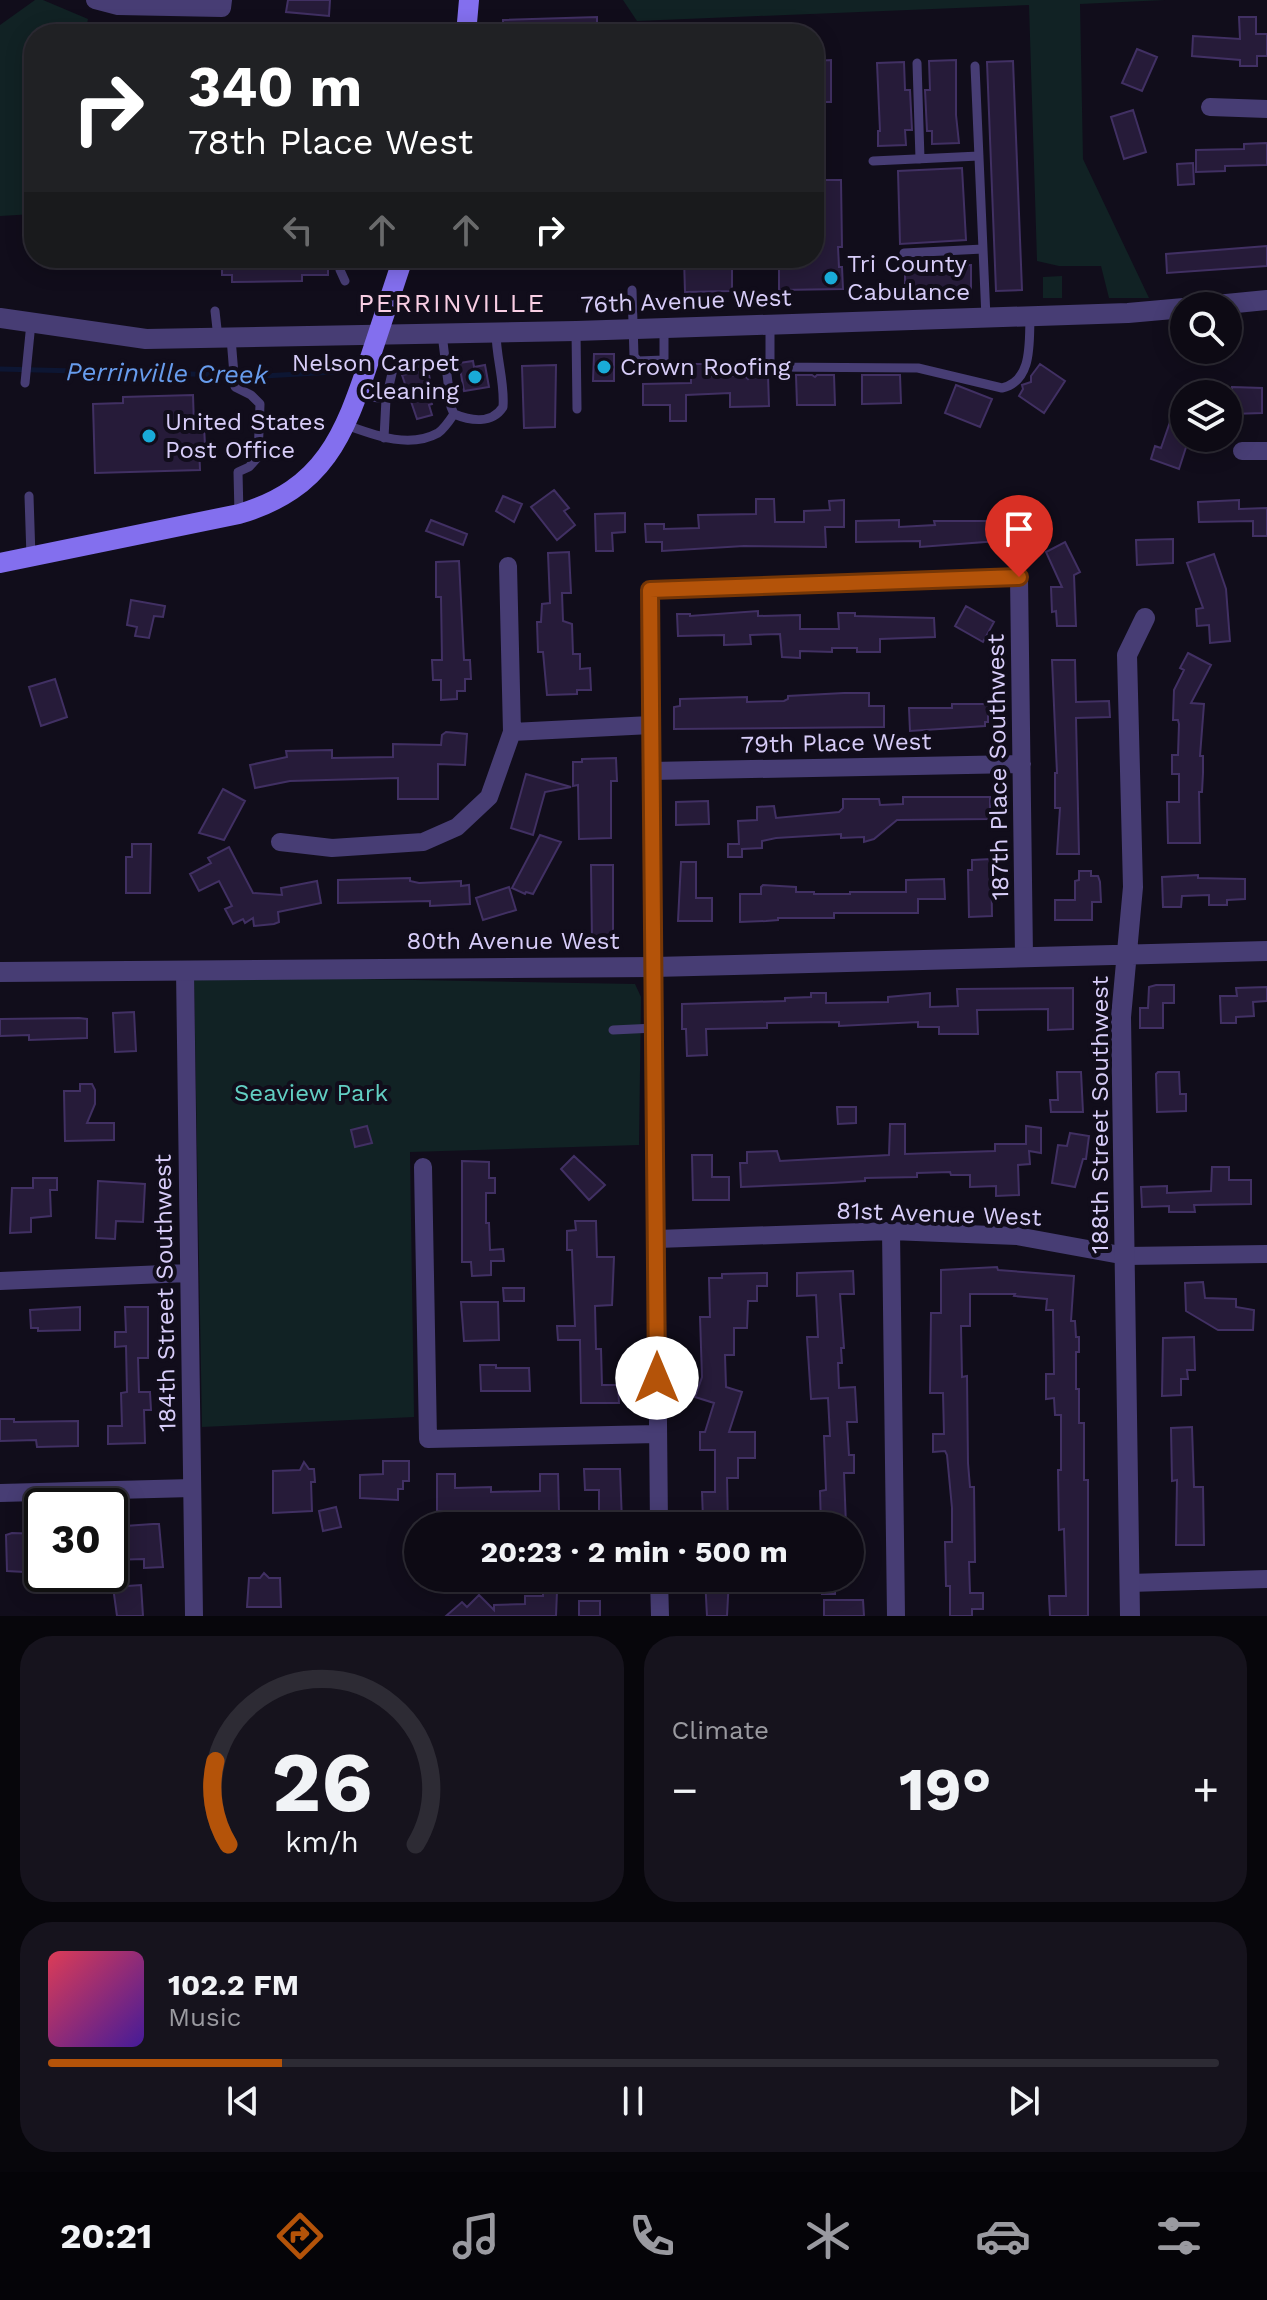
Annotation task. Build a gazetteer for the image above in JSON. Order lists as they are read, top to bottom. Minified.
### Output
{"streets":{"street":["76th Avenue West","79th Place West","187th Place Southwest","80th Avenue West","188th Street Southwest","81st Avenue West","184th Street Southwest"]},"crossings":[["79th Place West","187th Place Southwest"],["187th Place Southwest","80th Avenue West"],["80th Avenue West","188th Street Southwest"],["80th Avenue West","184th Street Southwest"],["188th Street Southwest","81st Avenue West"]],"districts":["PERRINVILLE"],"water":["Perrinville Creek"],"parks":["Seaview Park"],"places":["Tri County Cabulance","Crown Roofing","Nelson Carpet Cleaning","United States Post Office"],"page":{"turn":["340 m","78th Place West"],"limit":"30","trip":"20:23 · 2 min · 500 m","tile":"Climate","heat":["−","19°","+"],"song":["102.2 FM","Music"],"tabs":"20:21","gauge":["26","km/h"]}}
